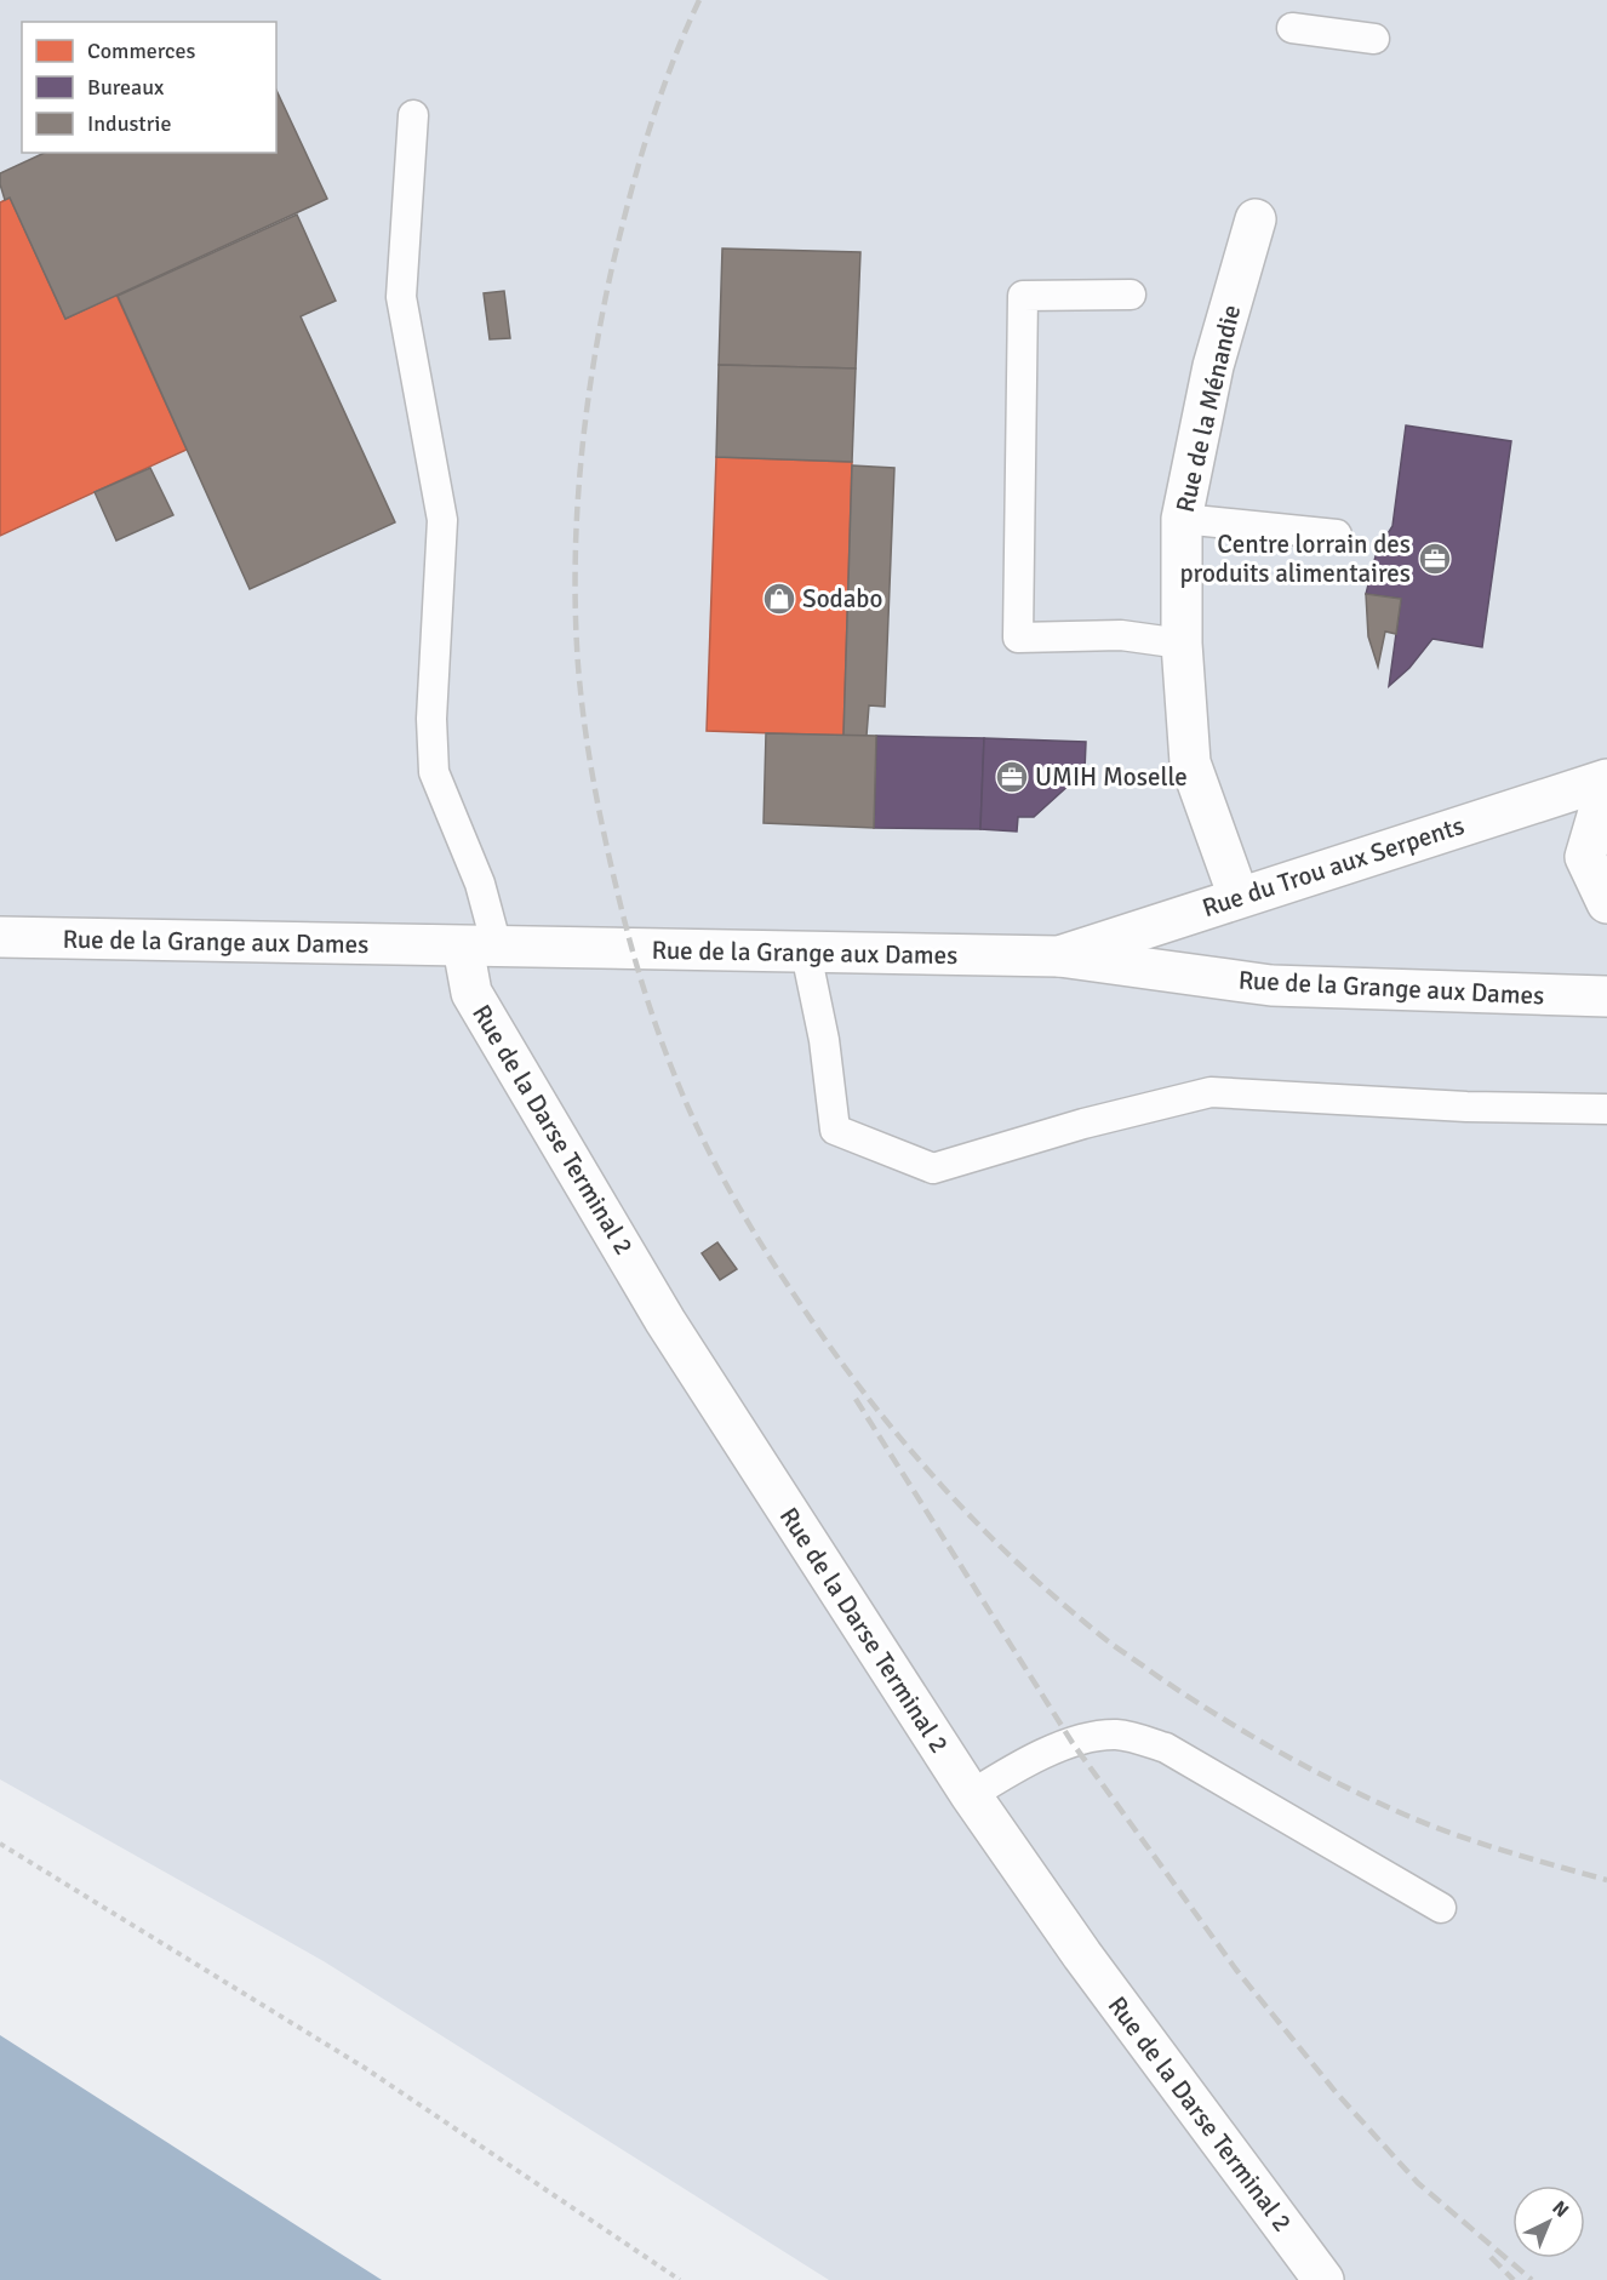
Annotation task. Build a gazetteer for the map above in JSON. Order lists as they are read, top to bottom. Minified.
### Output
{"streets":{"street":["Rue de la Ménandie","Rue du Trou aux Serpents","Rue de la Grange aux Dames","Rue de la Darse Terminal 2"]},"crossings":[["Rue de la Ménandie","Rue du Trou aux Serpents"],["Rue du Trou aux Serpents","Rue de la Grange aux Dames"],["Rue de la Grange aux Dames","Rue de la Darse Terminal 2"]],"places":{"office":["Centre lorrain des produits alimentaires","UMIH Moselle"],"shop":["Sodabo"]},"legend":["Commerces","Bureaux","Industrie"],"north":"top right"}
